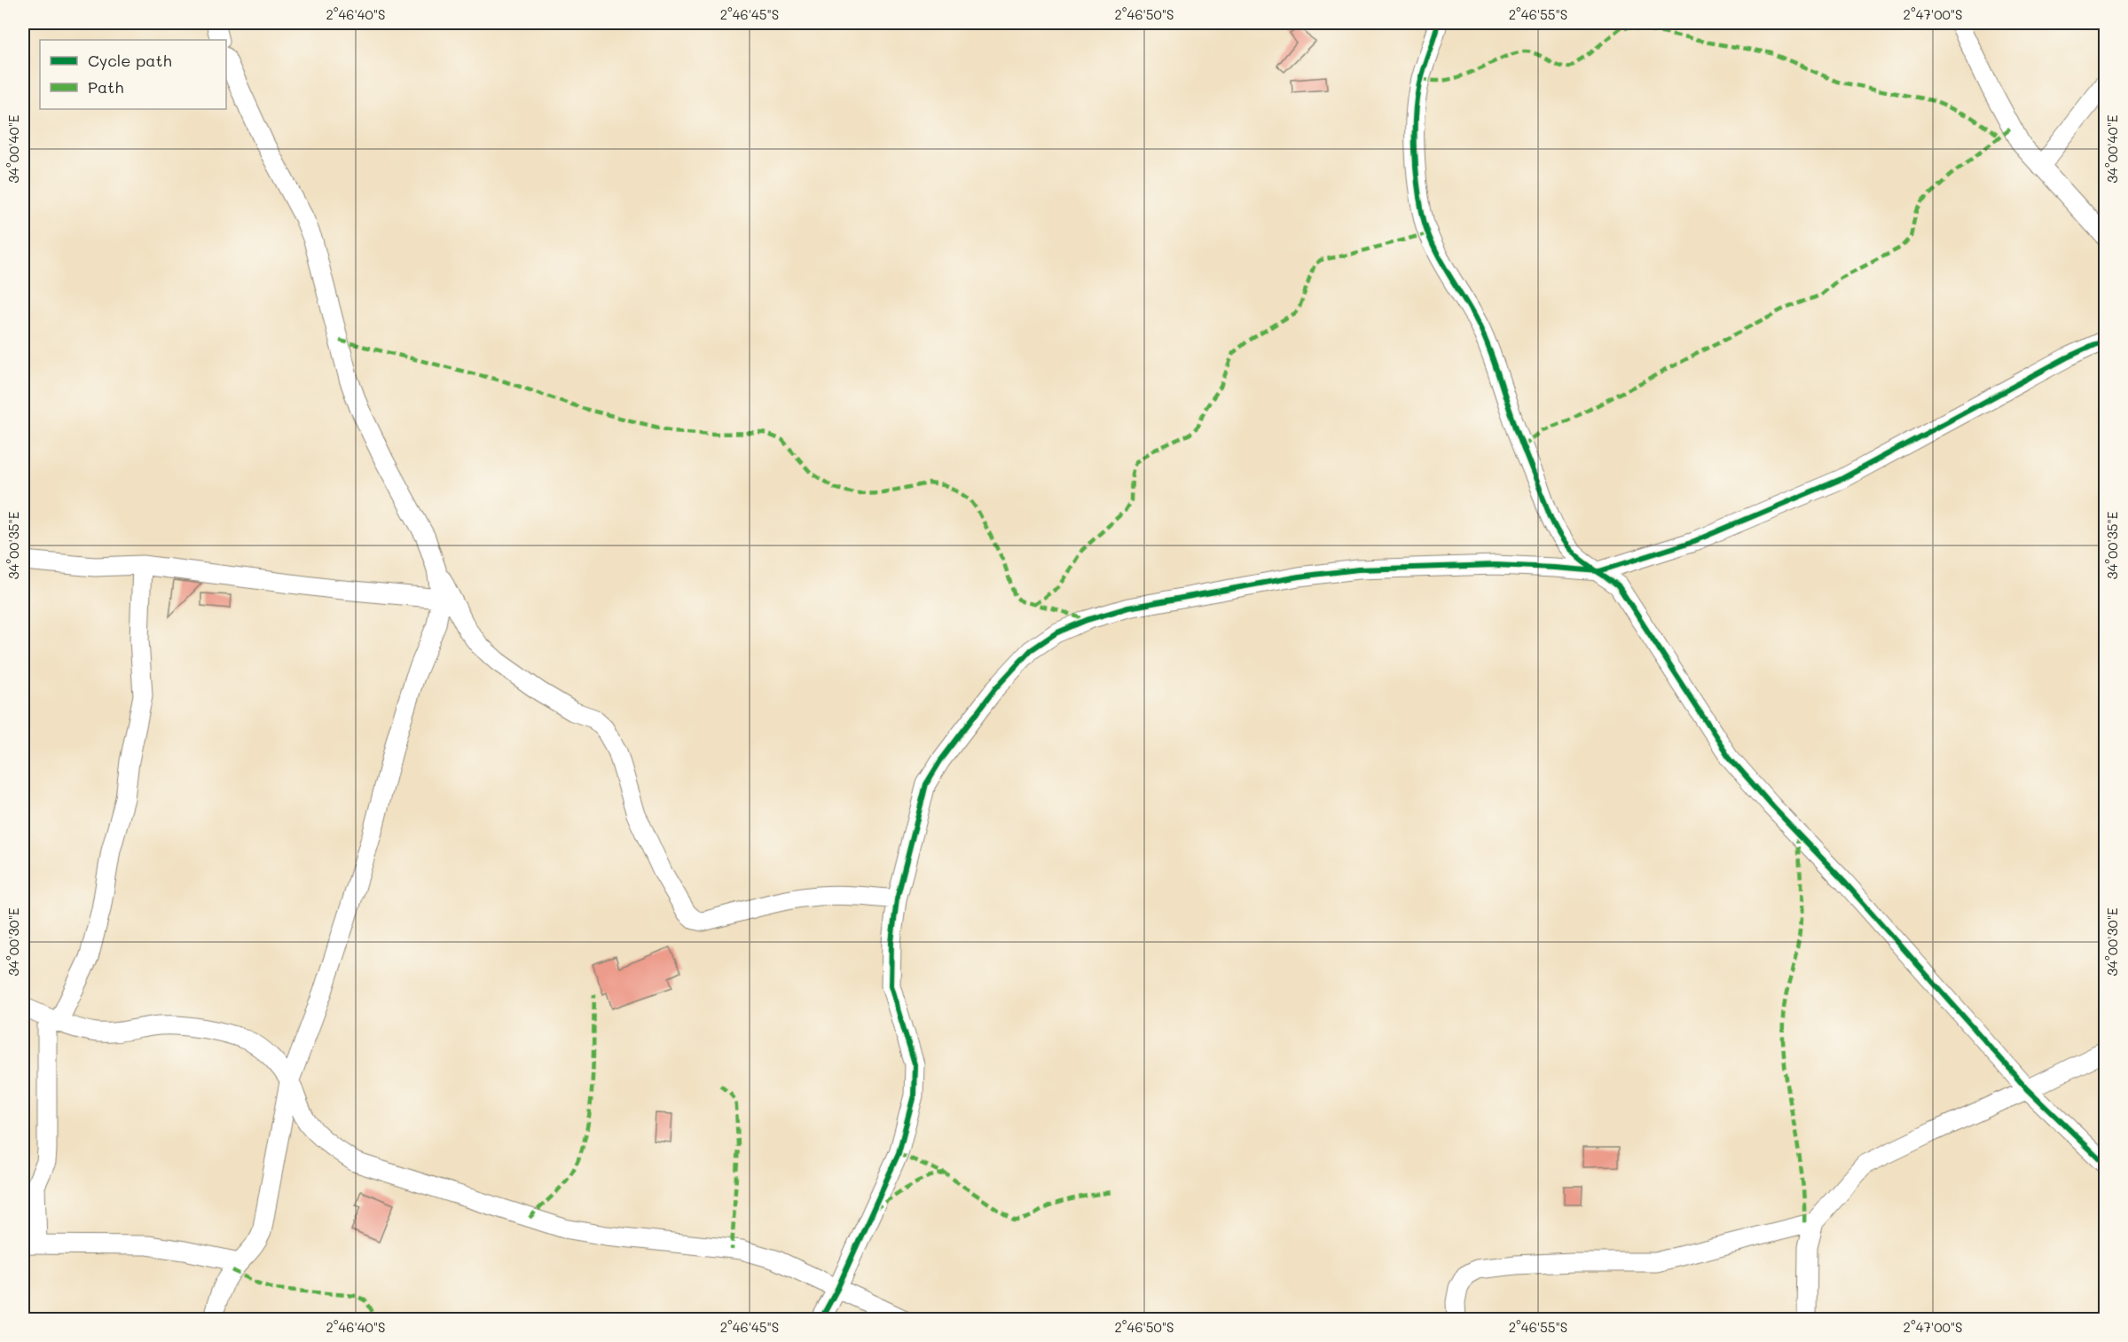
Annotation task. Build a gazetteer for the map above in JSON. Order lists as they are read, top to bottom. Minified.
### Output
{"legend":["Cycle path","Path"],"coordinates":["2°46'40\"S","2°46'45\"S","2°46'50\"S","2°46'55\"S","2°47'00\"S","34°00'40\"E","34°00'35\"E","34°00'30\"E"]}
